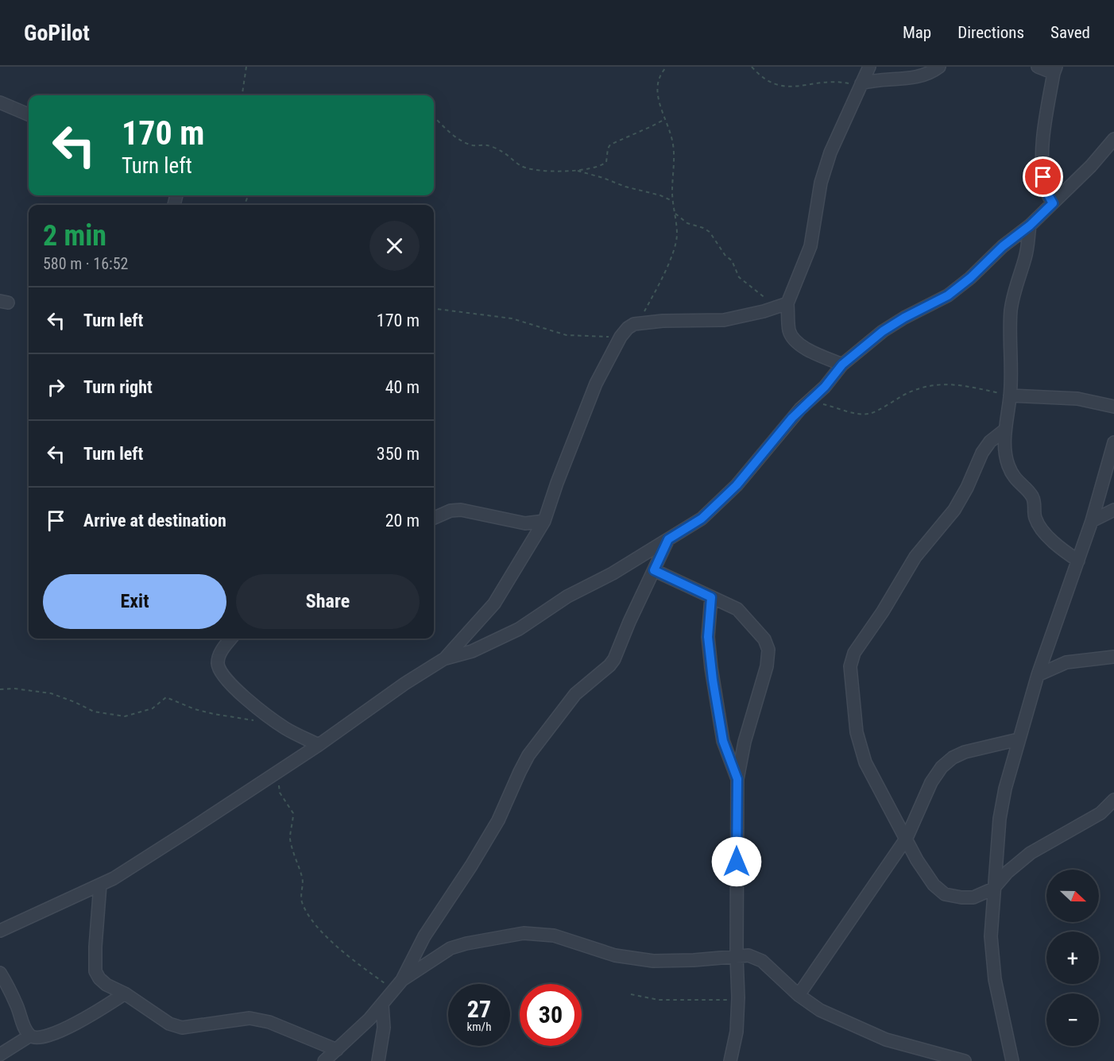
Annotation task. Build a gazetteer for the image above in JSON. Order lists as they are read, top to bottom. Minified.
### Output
{"north":"right","page":{"header":"GoPilot","nav":["Map","Directions","Saved"],"turn":["170 m","Turn left"],"heading":["2 min","580 m · 16:52"],"list":[{"name":"Turn left","value":"170 m"},{"name":"Turn right","value":"40 m"},{"name":"Turn left","value":"350 m"},{"name":"Arrive at destination","value":"20 m"}],"buttons":["Exit","Share"],"map_buttons":["+","−"],"speed":"27 km/h","limit":"30"}}
